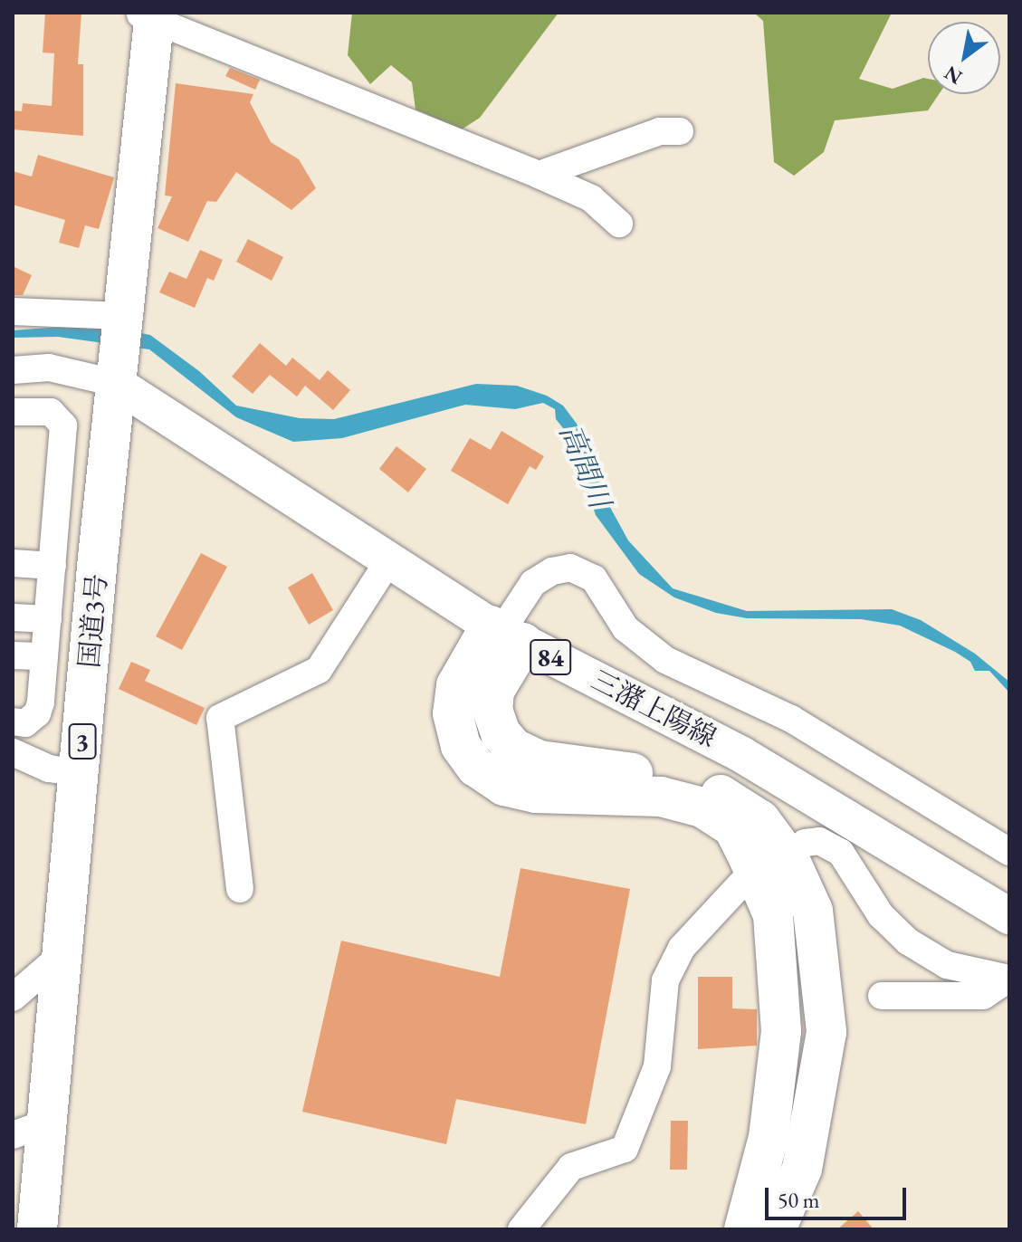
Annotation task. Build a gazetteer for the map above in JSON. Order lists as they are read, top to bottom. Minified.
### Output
{"streets":{"highway":["国道3号","3"],"main road":["84","三潴上陽線"]},"crossings":[["国道3号","三潴上陽線"]],"water":["高間川"],"scale_bar":"50 m","north":"bottom left"}
